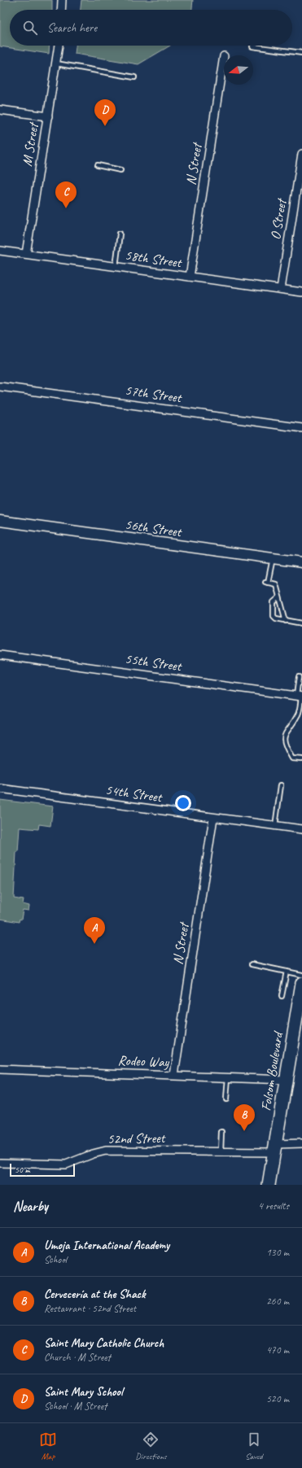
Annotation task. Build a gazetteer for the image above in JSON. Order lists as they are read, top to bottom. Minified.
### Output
{"streets":{"main road":["Folsom Boulevard"],"street":["M Street","N Street","O Street","58th Street","57th Street","56th Street","55th Street","54th Street","Rodeo Way","52nd Street"]},"crossings":[["M Street","58th Street"],["N Street","58th Street"],["N Street","54th Street"],["N Street","Rodeo Way"],["O Street","58th Street"],["Rodeo Way","Folsom Boulevard"],["Folsom Boulevard","52nd Street"]],"scale_bar":"50 m","north":"left","page":{"search":"Search here","pins":["D","C","A","B"],"scale":"50 m","heading":["Nearby","4 results"],"list":[{"mark":"A","name":"Umoja International Academy","note":"School","value":"130 m"},{"mark":"B","name":"Cervecería at the Shack","note":"Restaurant · 52nd Street","value":"260 m"},{"mark":"C","name":"Saint Mary Catholic Church","note":"Church · M Street","value":"470 m"},{"mark":"D","name":"Saint Mary School","note":"School · M Street","value":"520 m"}],"nav":["Map","Directions","Saved"]}}
